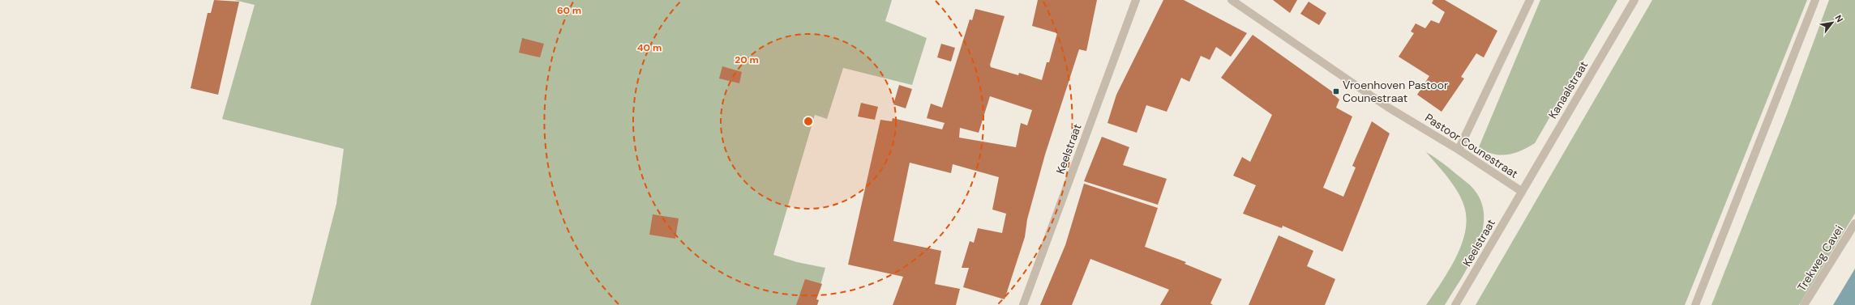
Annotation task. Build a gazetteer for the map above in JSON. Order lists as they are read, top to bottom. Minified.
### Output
{"streets":{"street":["Kanaalstraat","Pastoor Counestraat","Keelstraat","Trekweg Cavei"]},"crossings":[["Kanaalstraat","Pastoor Counestraat"],["Kanaalstraat","Keelstraat"],["Pastoor Counestraat","Keelstraat"]],"places":{"transit":["Vroenhoven Pastoor Counestraat"]},"north":"top right","rings":["60 m","40 m","20 m"]}
